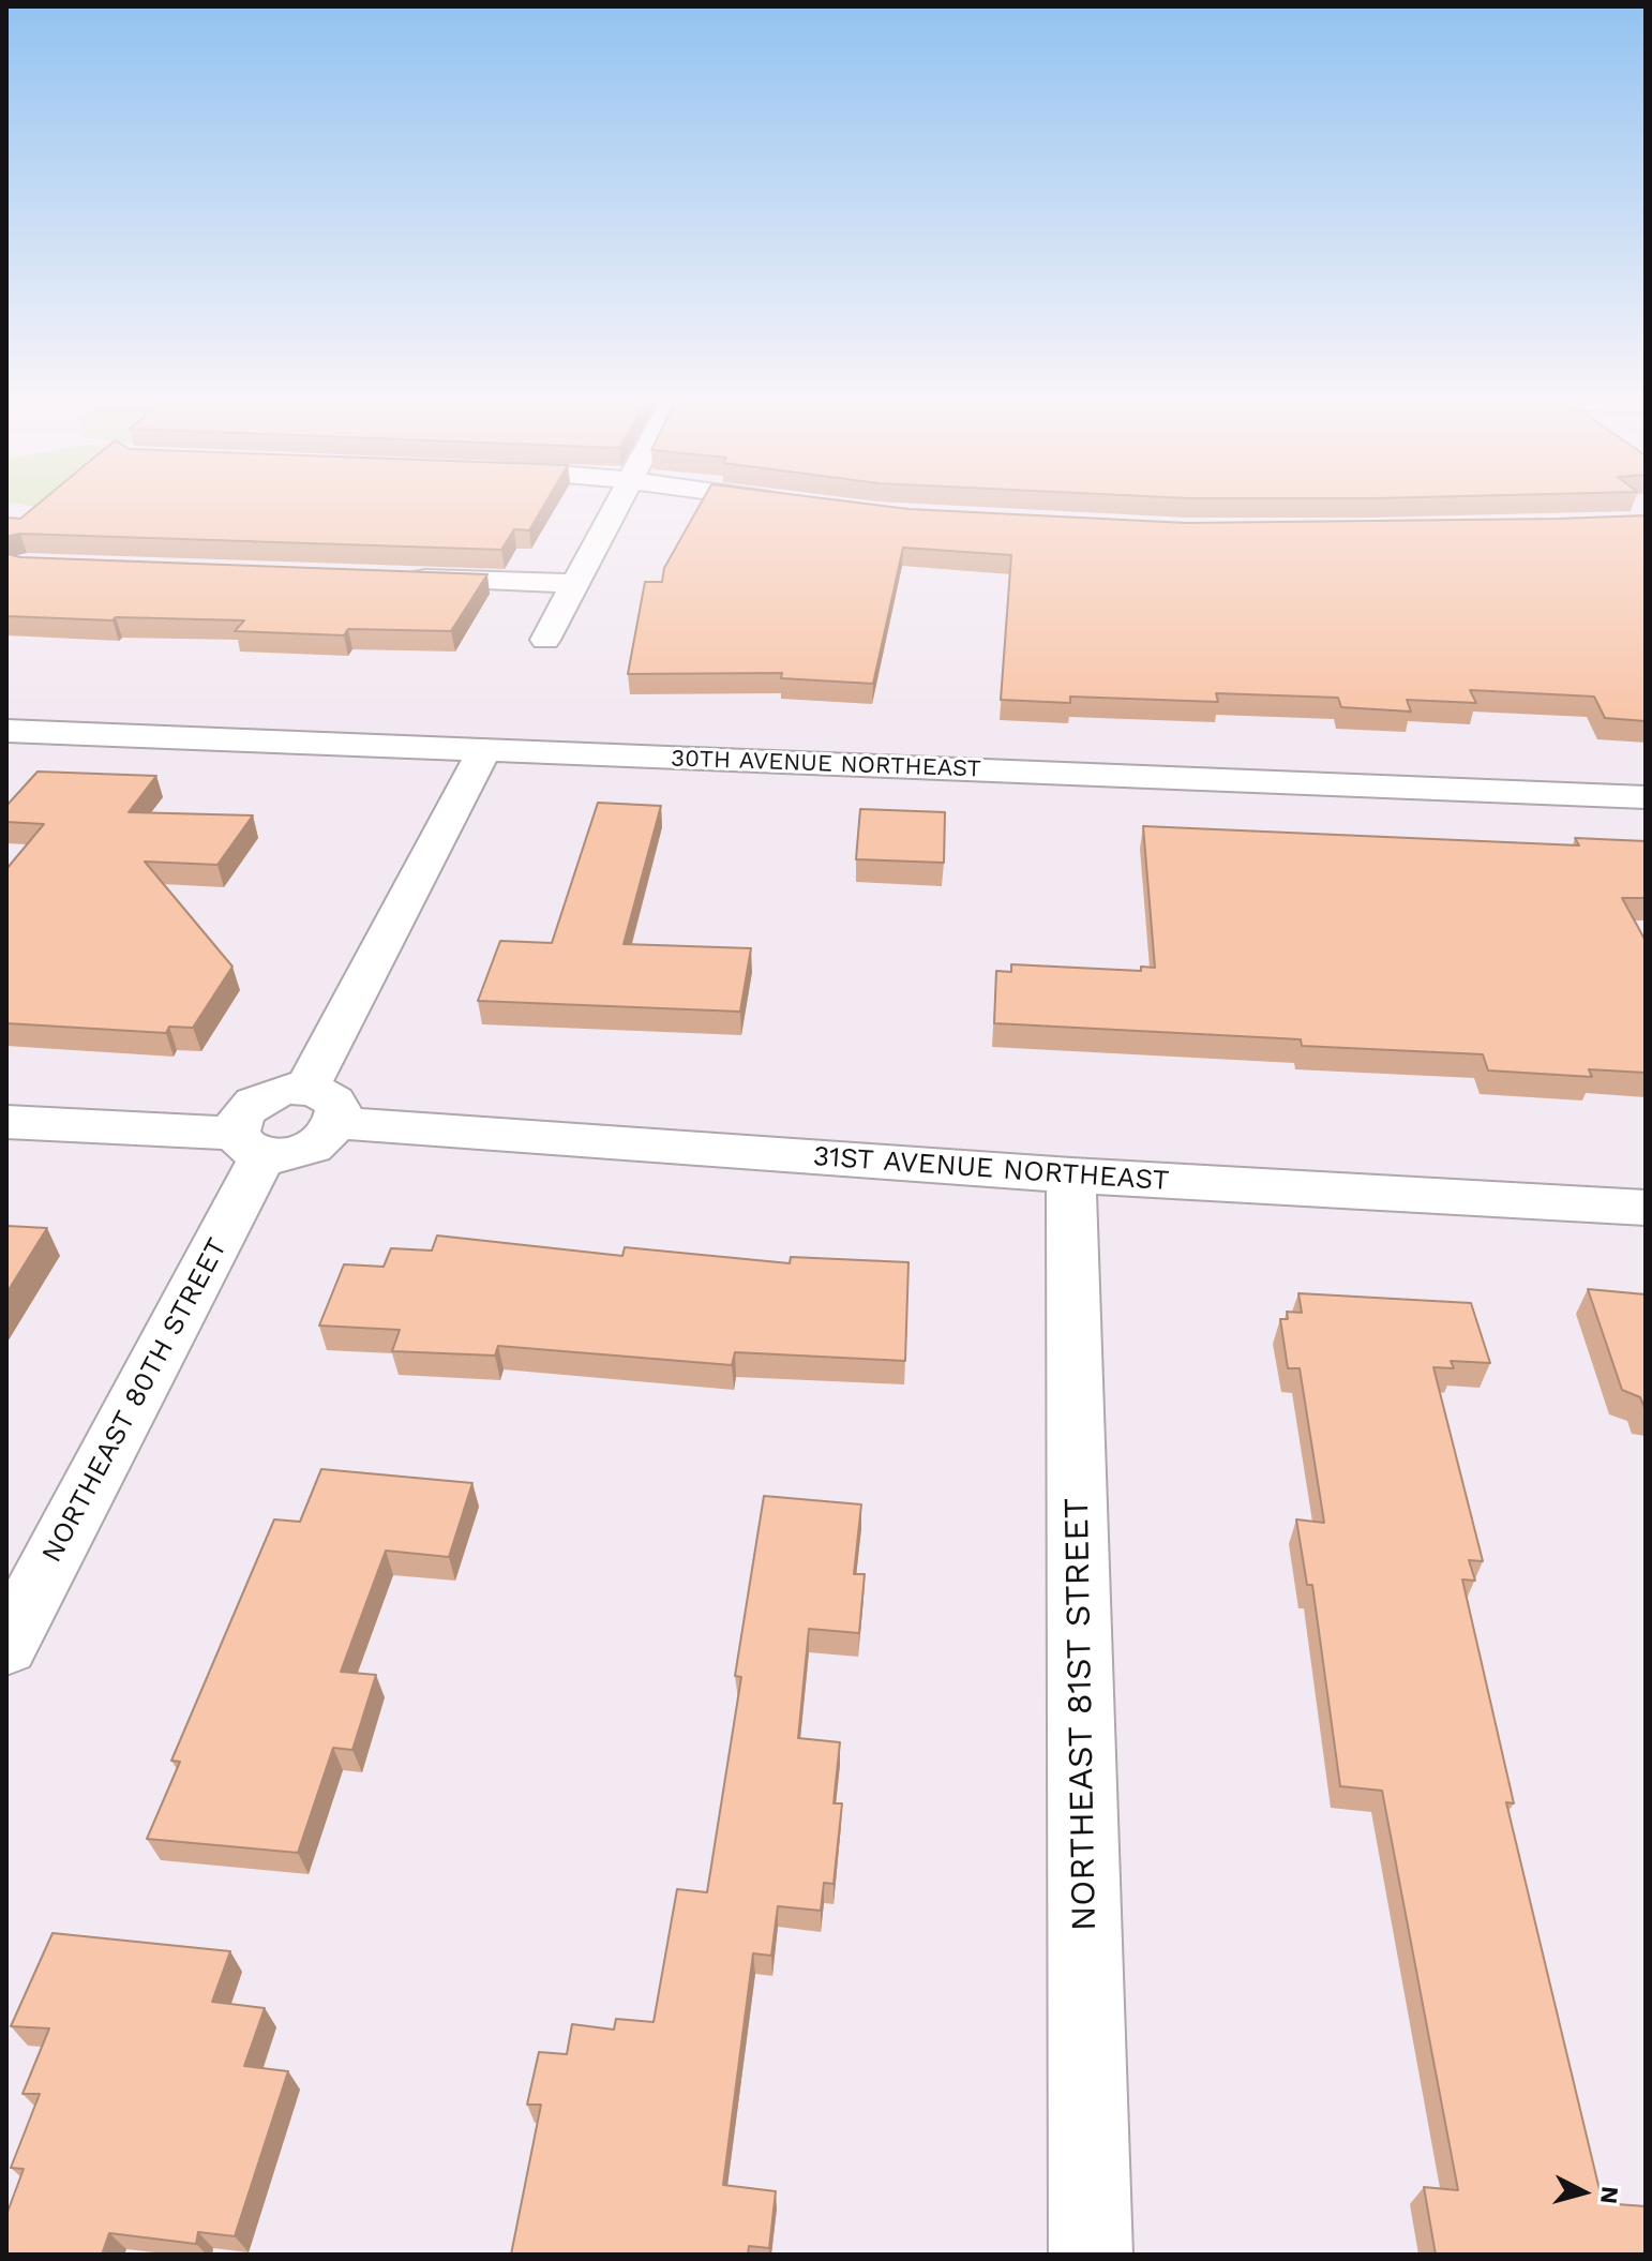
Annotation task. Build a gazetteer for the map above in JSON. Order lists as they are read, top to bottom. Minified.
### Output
{"streets":{"street":["30TH AVENUE NORTHEAST","31ST AVENUE NORTHEAST","NORTHEAST 80TH STREET","NORTHEAST 81ST STREET"]},"crossings":[["31ST AVENUE NORTHEAST","NORTHEAST 80TH STREET"],["31ST AVENUE NORTHEAST","NORTHEAST 81ST STREET"]],"north":"right"}
